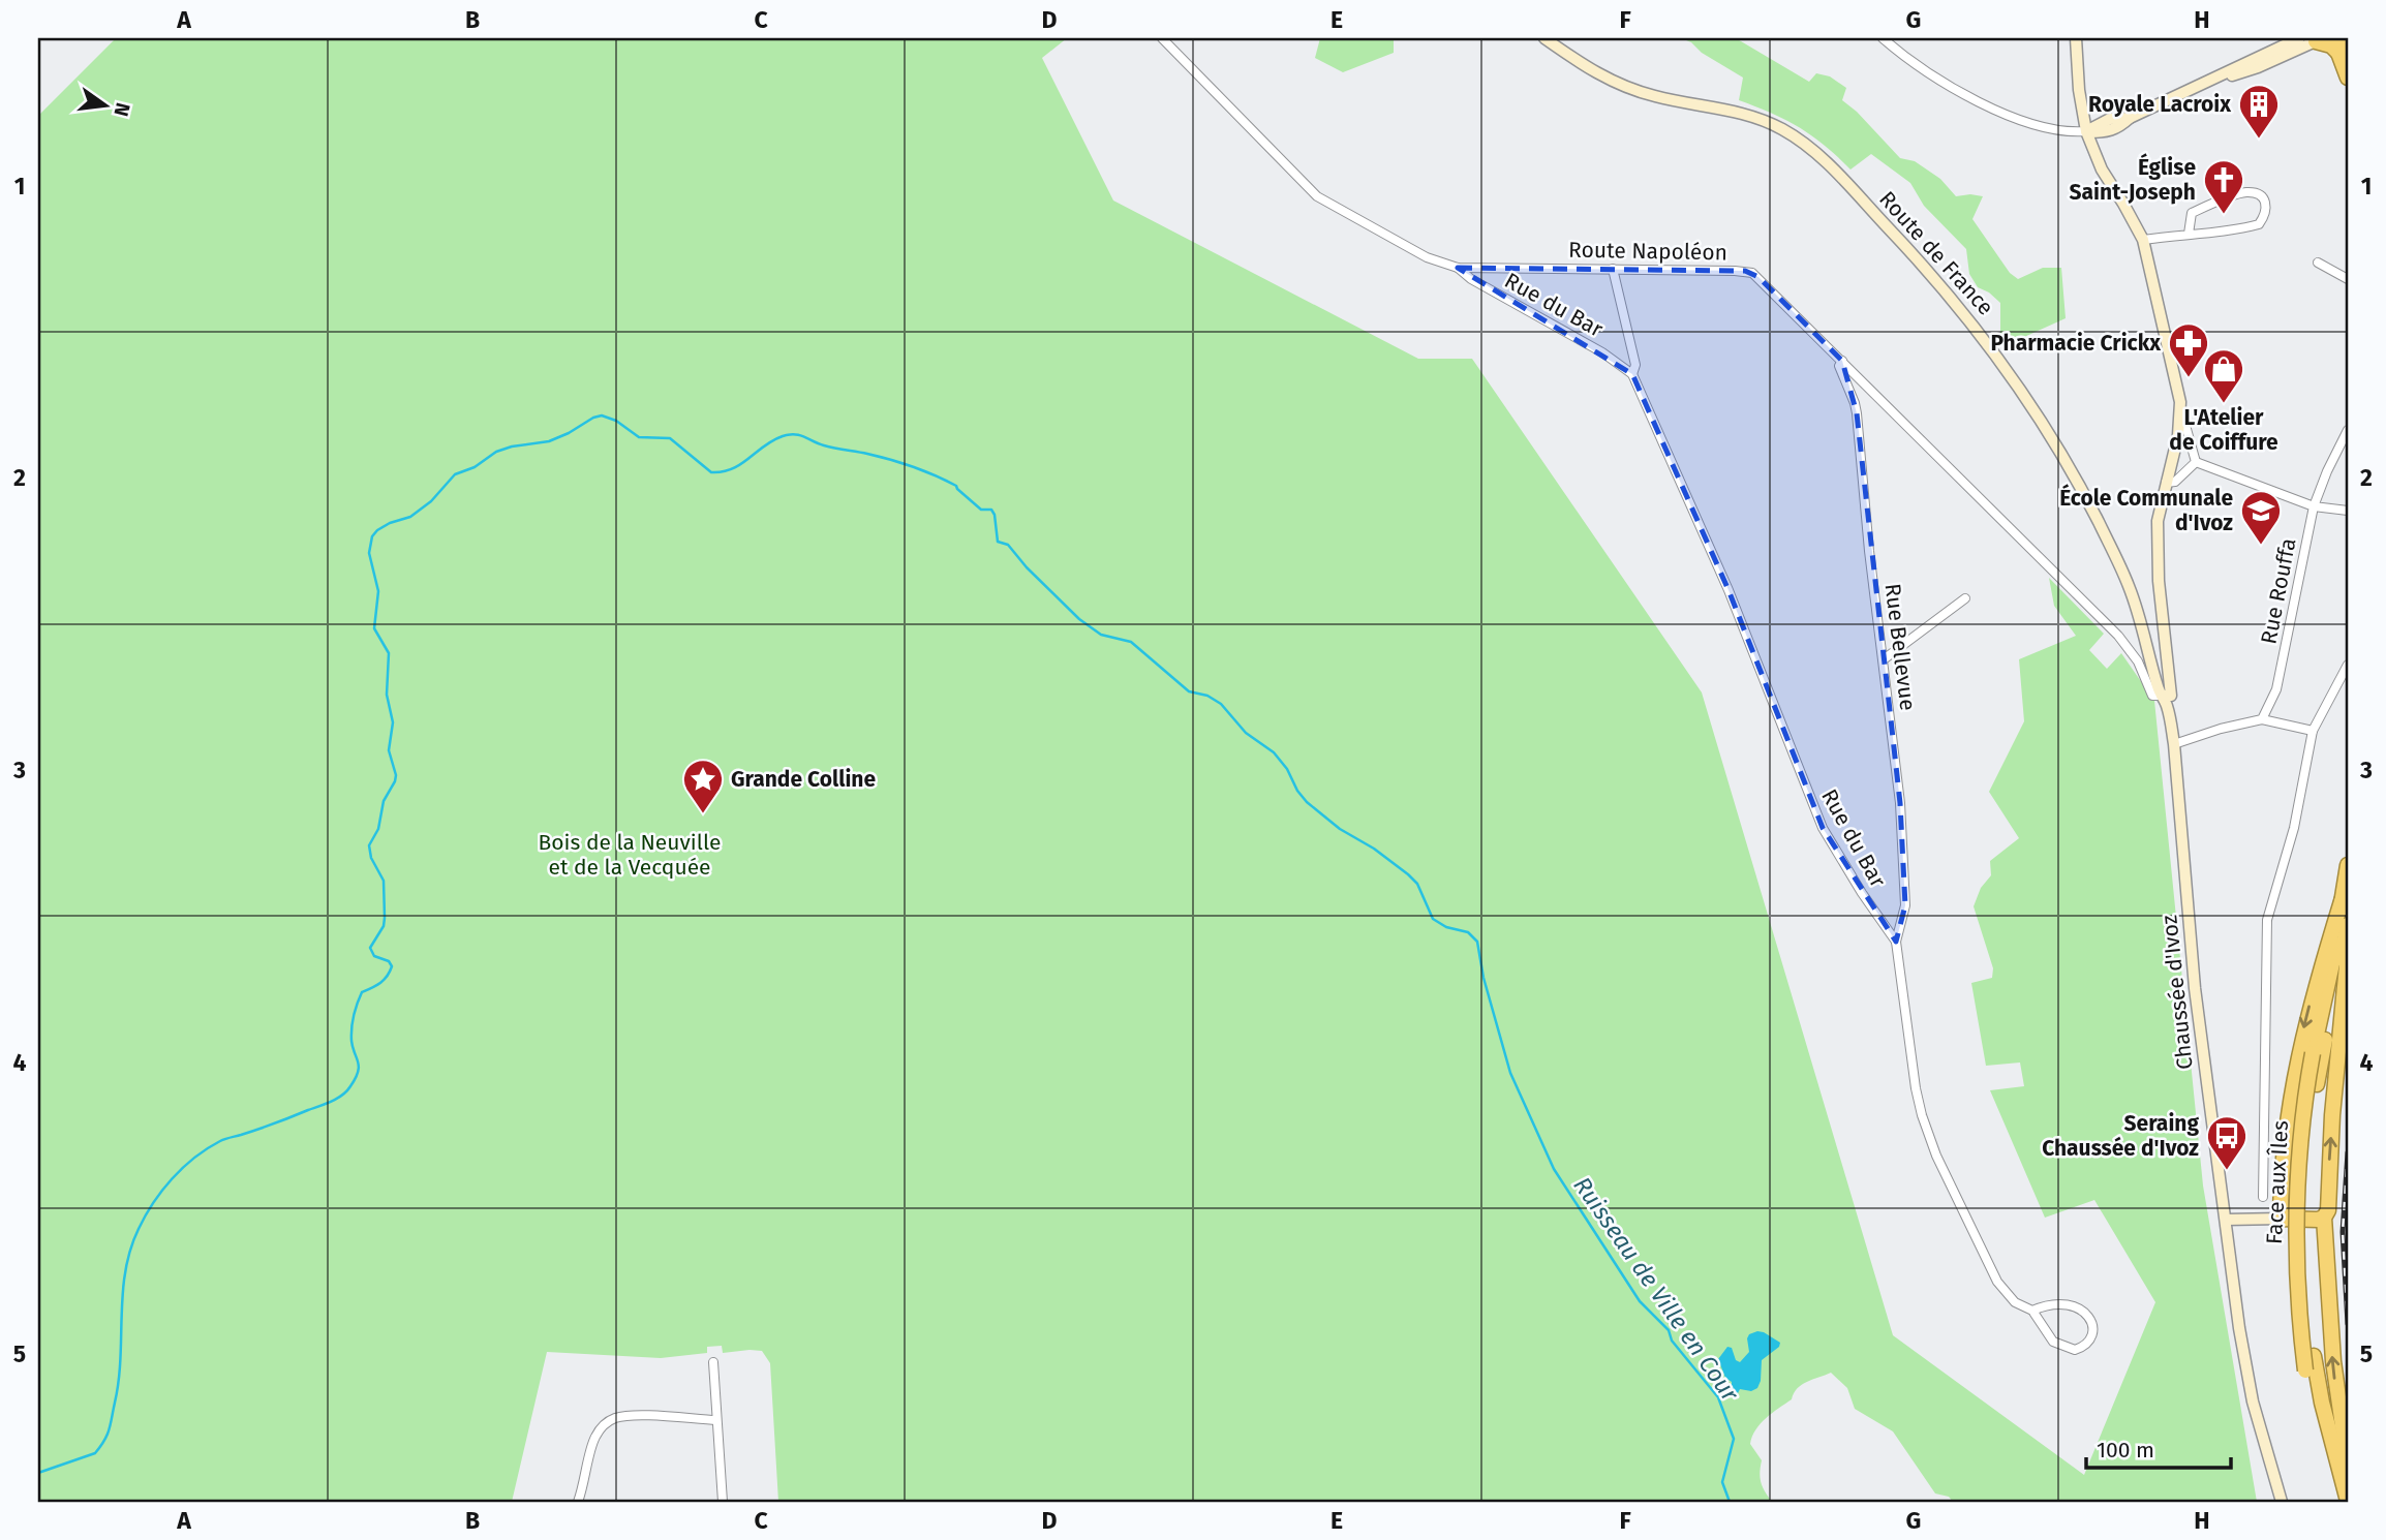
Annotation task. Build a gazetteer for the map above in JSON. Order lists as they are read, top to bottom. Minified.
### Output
{"streets":{"highway":["Face aux Îles"],"main road":["Route de France","Chaussée d'Ivoz"],"street":["Route Napoléon","Rue du Bar","Rue Rouffa","Rue Bellevue"]},"crossings":[["Route Napoléon","Route de France"],["Route Napoléon","Rue du Bar"],["Route Napoléon","Rue Bellevue"],["Route Napoléon","Chaussée d'Ivoz"],["Route de France","Chaussée d'Ivoz"],["Rue du Bar","Rue Bellevue"],["Chaussée d'Ivoz","Face aux Îles"]],"water":["Ruisseau de Ville en Cour"],"parks":["Bois de la Neuville et de la Vecquée"],"places":{"building":["Royale Lacroix"],"church":["Église Saint-Joseph"],"pharmacy":["Pharmacie Crickx"],"shop":["L'Atelier de Coiffure"],"school or university":["École Communale d'Ivoz"],"place":["Grande Colline"],"bus stop":["Seraing Chaussée d'Ivoz"]},"scale_bar":"100 m","north":"right","grid":{"columns":["A","B","C","D","E","F","G","H"],"rows":["1","2","3","4","5"]}}
